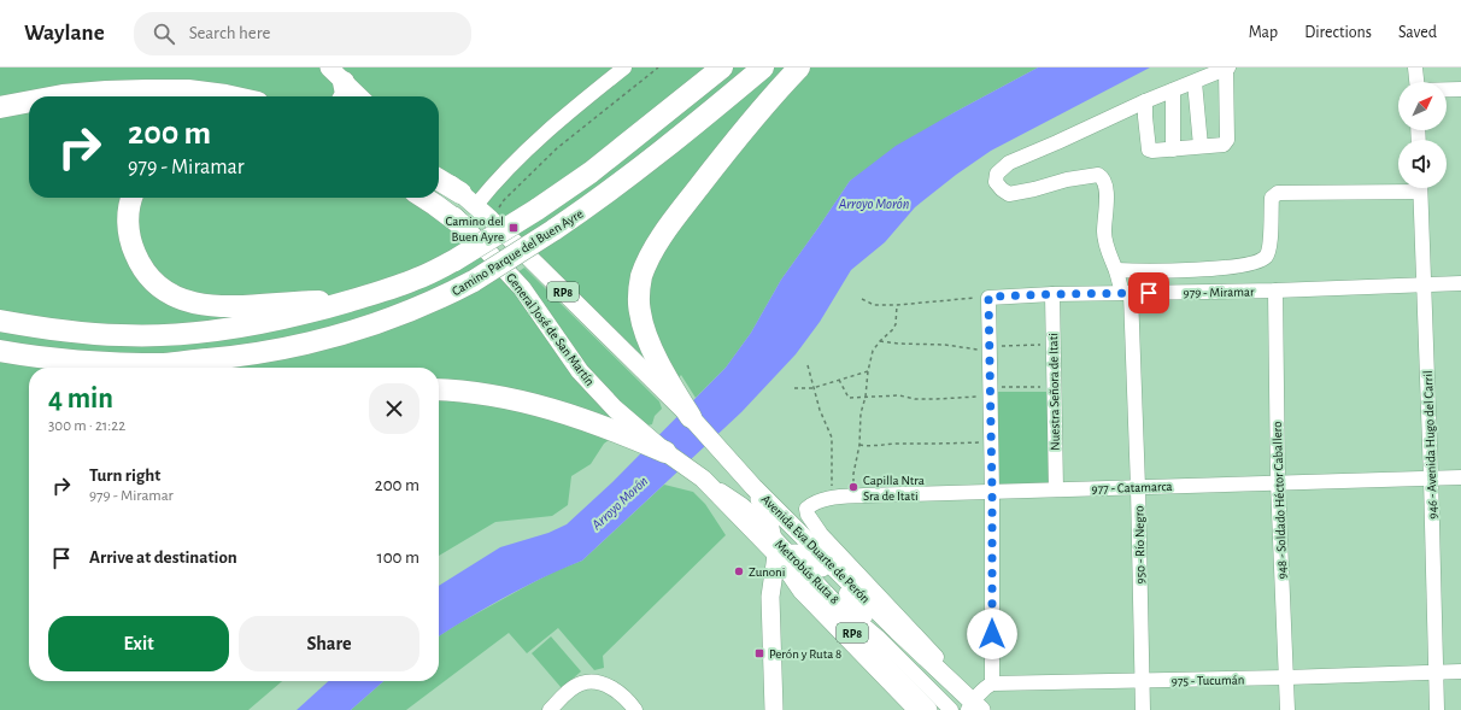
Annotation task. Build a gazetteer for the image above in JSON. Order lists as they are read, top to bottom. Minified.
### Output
{"streets":{"highway":["Camino Parque del Buen Ayre"],"main road":["RP8","General José de San Martín","Avenida Eva Duarte de Perón"],"street":["979 - Miramar","Nuestra Señora de Itati","946 - Avenida Hugo del Carril","977 - Catamarca","948 - Soldado Héctor Caballero","950 - Río Negro","Metrobús Ruta 8","975 - Tucumán"]},"crossings":[["RP8","Metrobús Ruta 8"],["979 - Miramar","Nuestra Señora de Itati"],["979 - Miramar","946 - Avenida Hugo del Carril"],["979 - Miramar","948 - Soldado Héctor Caballero"],["979 - Miramar","950 - Río Negro"],["Nuestra Señora de Itati","977 - Catamarca"],["946 - Avenida Hugo del Carril","977 - Catamarca"],["946 - Avenida Hugo del Carril","975 - Tucumán"],["977 - Catamarca","948 - Soldado Héctor Caballero"],["977 - Catamarca","950 - Río Negro"],["977 - Catamarca","Avenida Eva Duarte de Perón"],["948 - Soldado Héctor Caballero","975 - Tucumán"],["950 - Río Negro","975 - Tucumán"],["Avenida Eva Duarte de Perón","Metrobús Ruta 8"]],"water":["Arroyo Morón"],"places":{"transit":["Camino del Buen Ayre","Perón y Ruta 8"],"other":["Capilla Ntra Sra de Itati","Zunoni"]},"north":"top right","page":{"header":"Waylane","search":"Search here","nav":["Map","Directions","Saved"],"turn":["200 m","979 - Miramar"],"heading":["4 min","300 m · 21:22"],"list":[{"name":"Turn right","note":"979 - Miramar","value":"200 m"},{"name":"Arrive at destination","value":"100 m"}],"buttons":["Exit","Share"]}}
